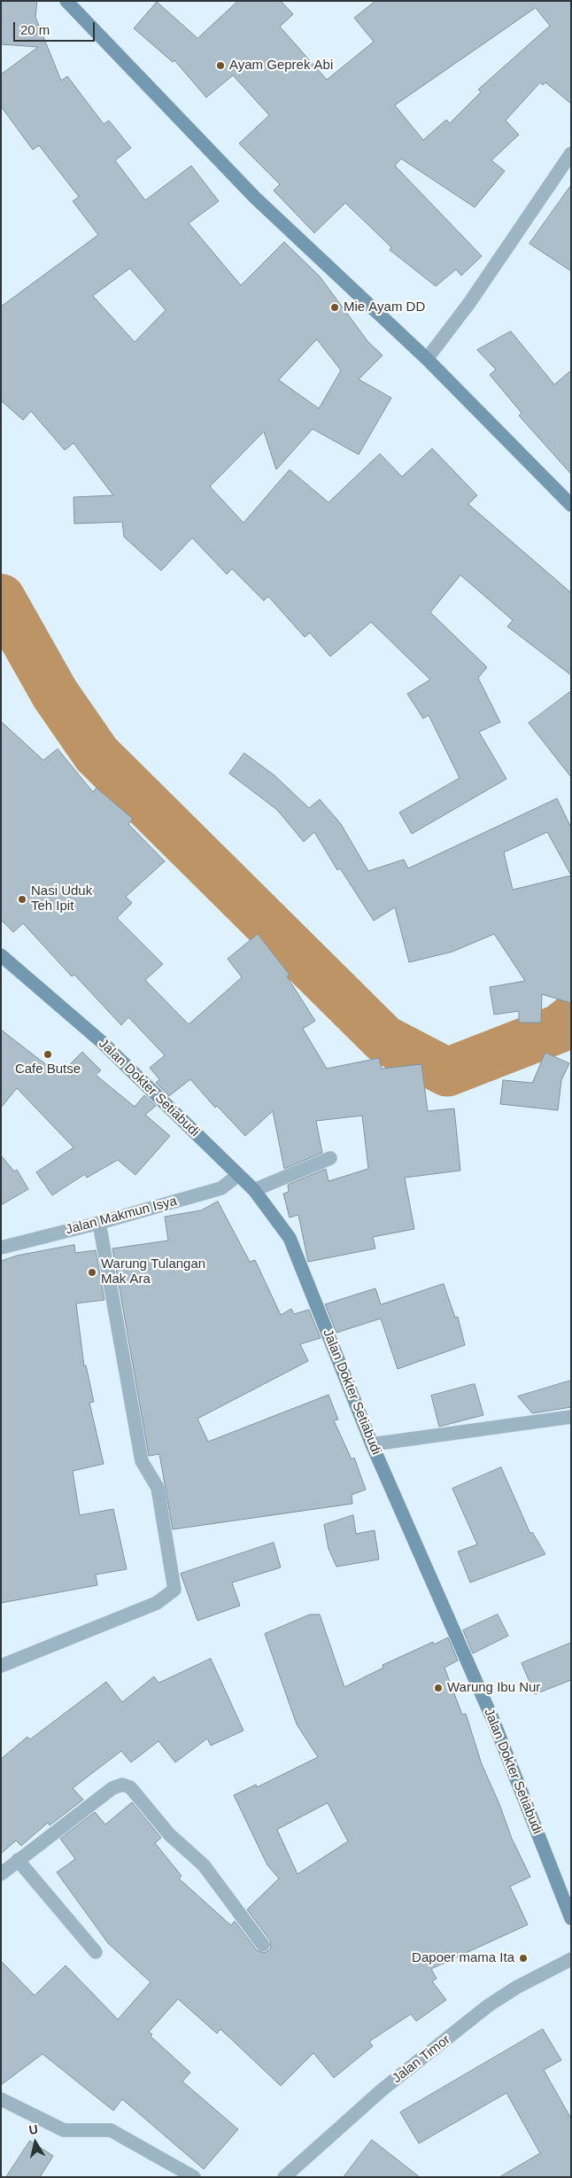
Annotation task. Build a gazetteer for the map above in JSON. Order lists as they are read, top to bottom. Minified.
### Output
{"streets":{"street":["Jalan Dokter Setiabudi","Jalan Makmun Isya","Jalan Timor"]},"crossings":[["Jalan Dokter Setiabudi","Jalan Makmun Isya"]],"places":["Ayam Geprek Abi","Mie Ayam DD","Nasi Uduk Teh Ipit","Cafe Butse","Warung Tulangan Mak Ara","Warung Ibu Nur","Dapoer mama Ita"],"scale_bar":"20 m","north":"top"}
